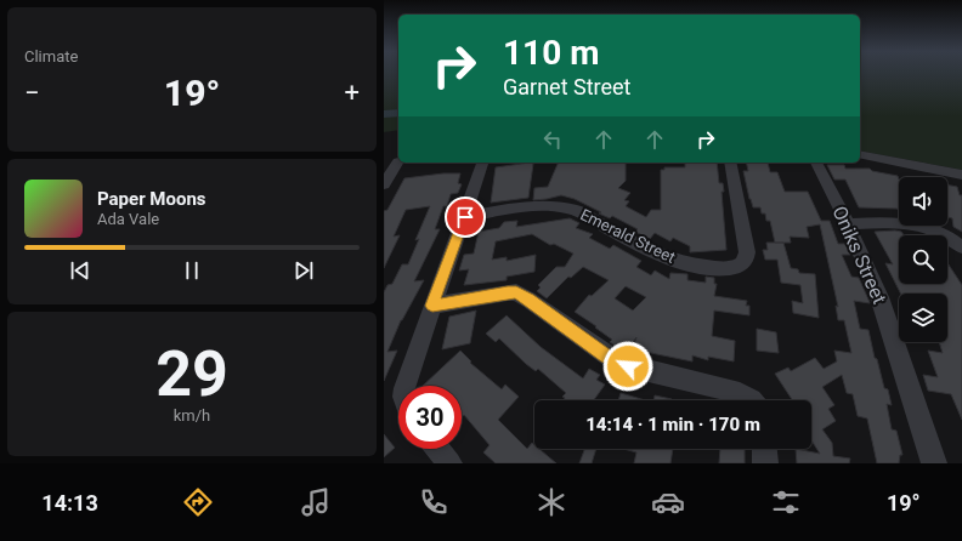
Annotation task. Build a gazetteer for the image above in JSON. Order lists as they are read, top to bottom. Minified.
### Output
{"streets":{"street":["Emerald Street","Oniks Street"]},"page":{"tile":["Climate",["29","km/h"]],"turn":["110 m","Garnet Street"],"heat":["−","19°","+"],"song":["Paper Moons","Ada Vale"],"limit":"30","trip":"14:14 · 1 min · 170 m","tabs":["14:13","19°"]}}
